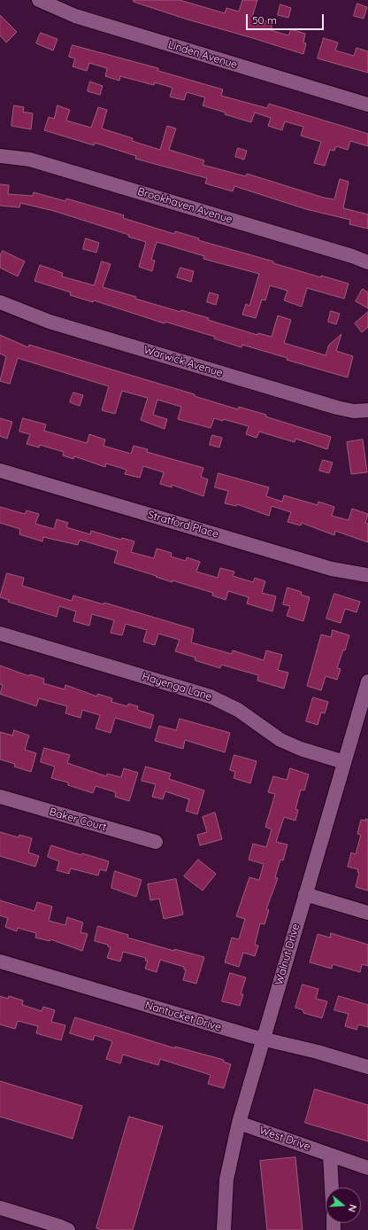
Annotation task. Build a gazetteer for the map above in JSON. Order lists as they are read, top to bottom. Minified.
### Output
{"streets":{"street":["Linden Avenue","Brookhaven Avenue","Warwick Avenue","Stratford Place","Hayenga Lane","Baker Court","Walnut Drive","Nantucket Drive","West Drive"]},"crossings":[["Hayenga Lane","Walnut Drive"],["Walnut Drive","Nantucket Drive"],["Walnut Drive","West Drive"]],"scale_bar":"50 m","north":"right"}
